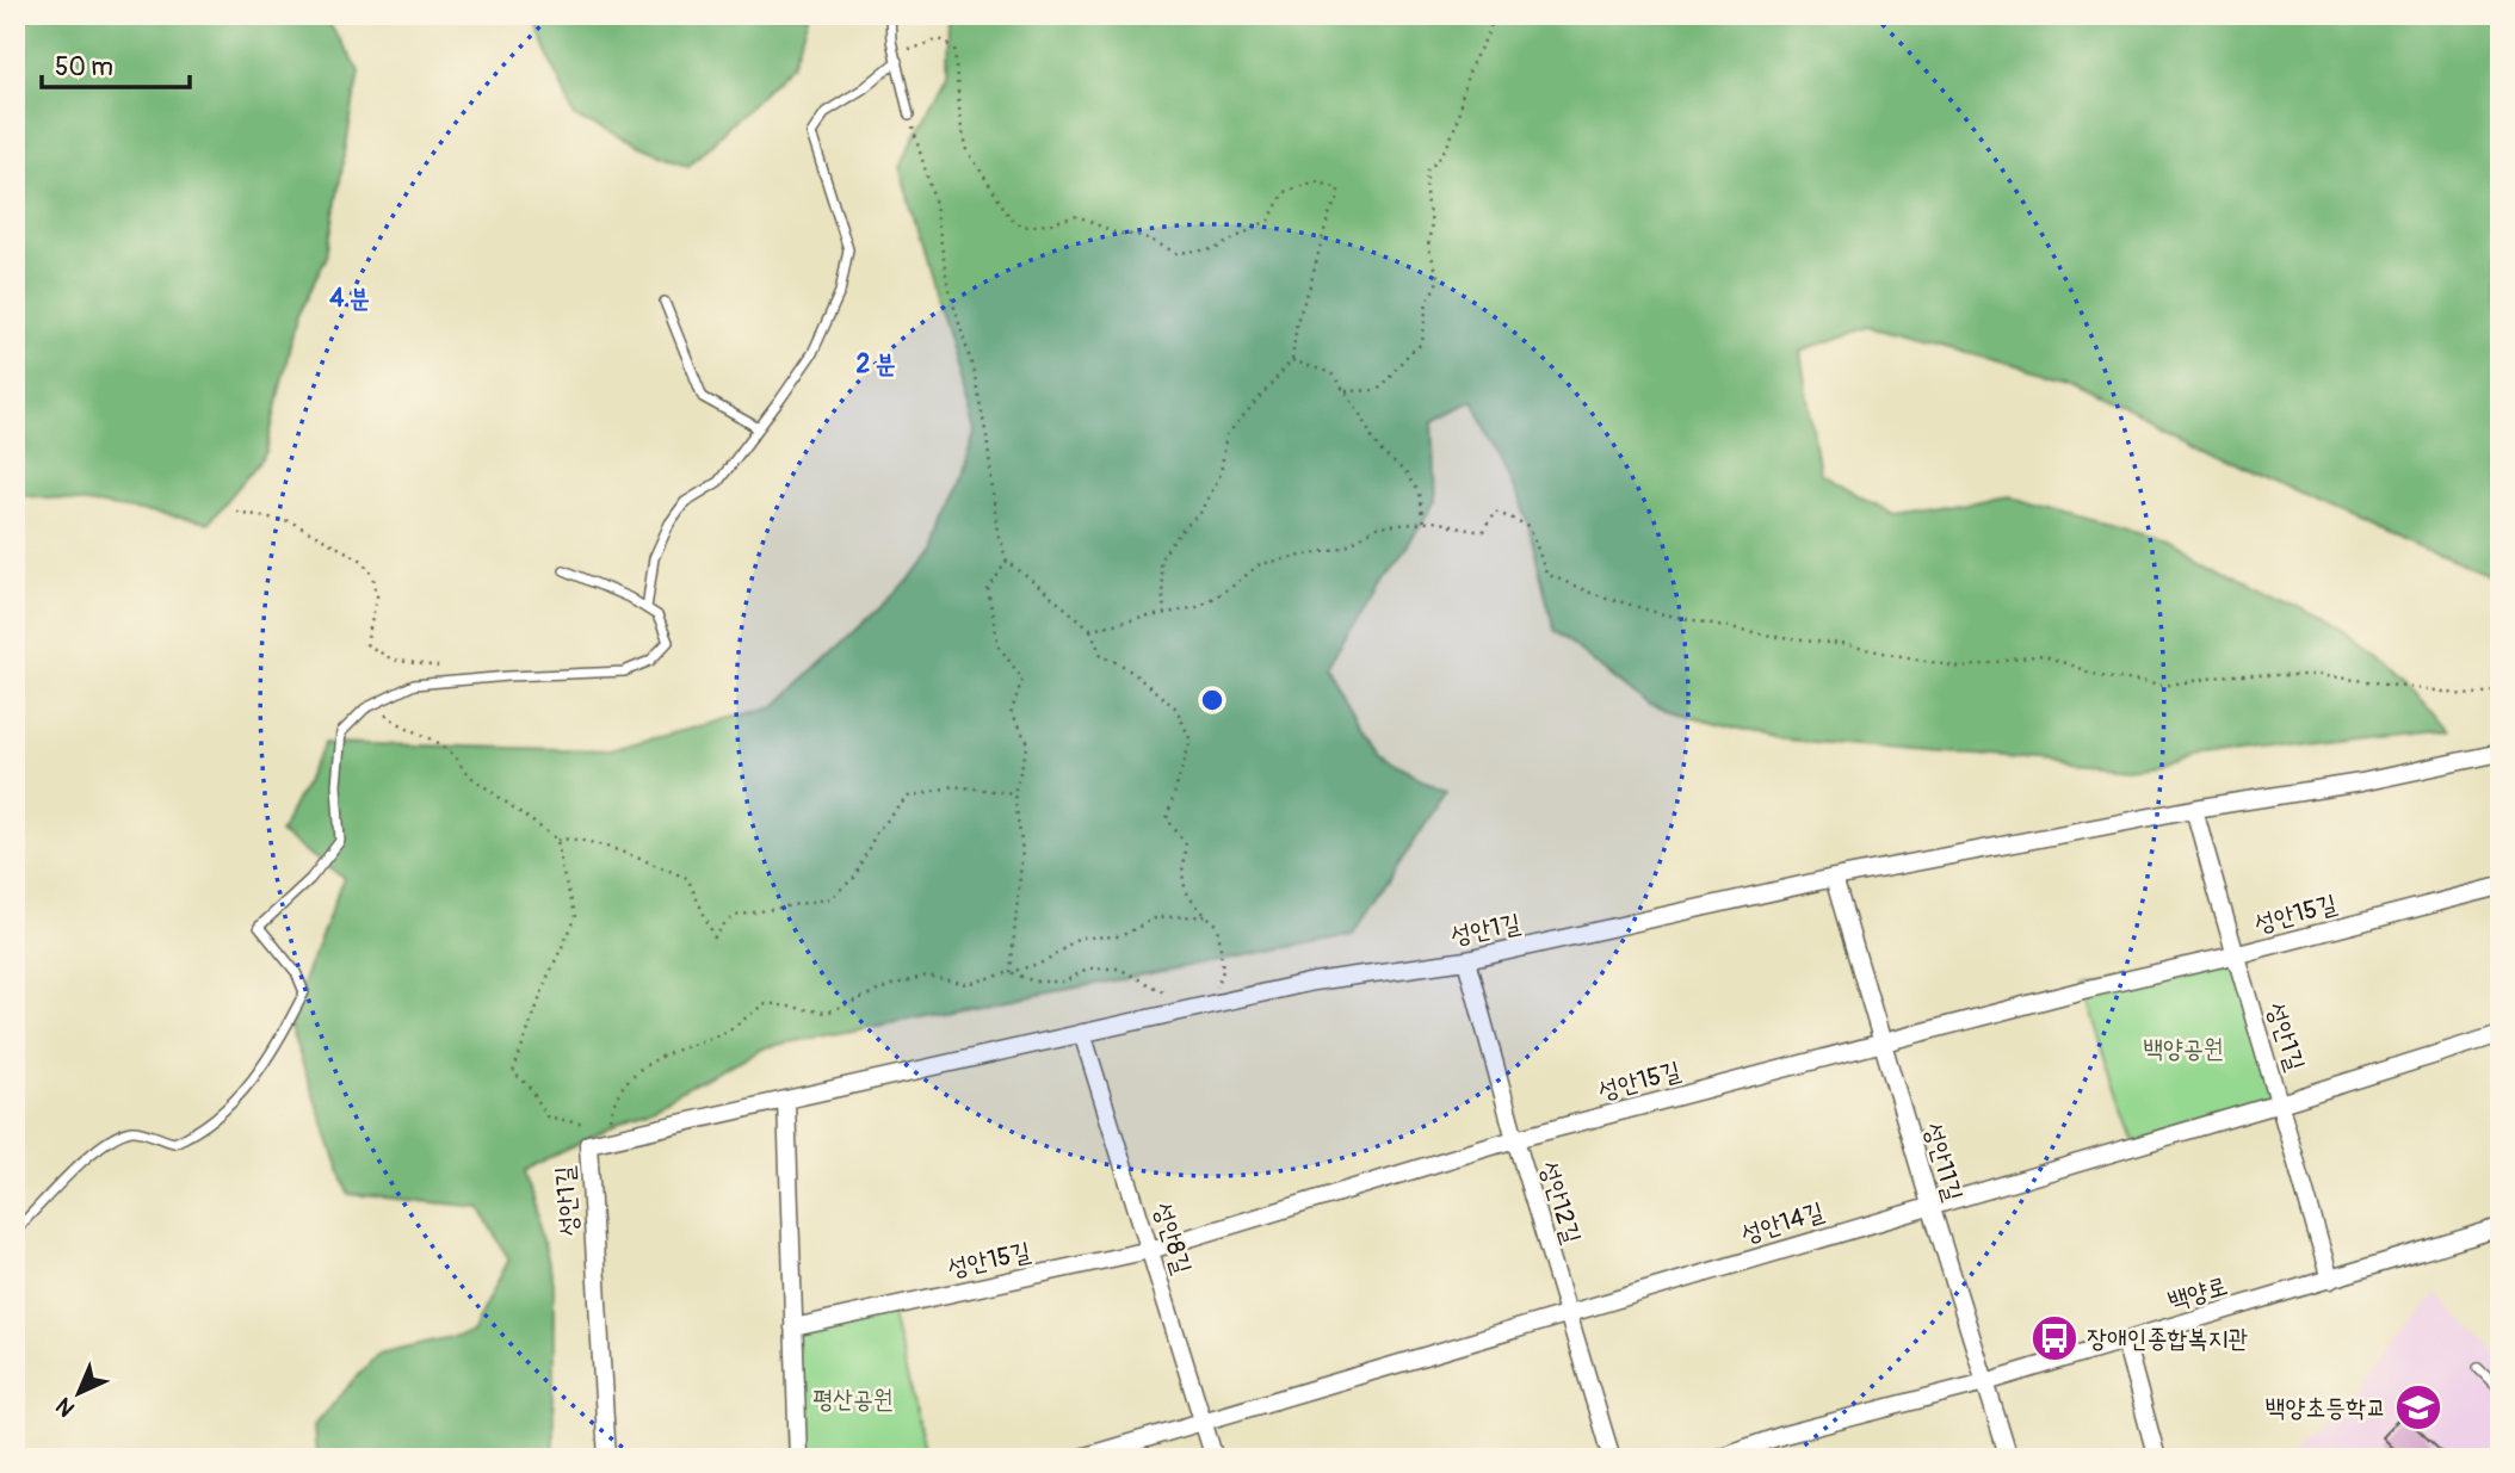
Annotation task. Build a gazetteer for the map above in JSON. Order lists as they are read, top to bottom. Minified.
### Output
{"streets":{"street":["성안15길","성안1길","성안11길","성안12길","성안14길","성안8길","백양로"]},"crossings":[["성안15길","성안1길"],["성안15길","성안11길"],["성안15길","성안12길"],["성안15길","성안8길"],["성안1길","성안11길"],["성안1길","성안12길"],["성안1길","성안14길"],["성안1길","성안8길"],["성안1길","백양로"],["성안11길","성안14길"],["성안11길","백양로"],["성안12길","성안14길"],["성안14길","성안8길"]],"parks":["백양공원","평산공원"],"places":{"bus stop":["장애인종합복지관"],"school or university":["백양초등학교"]},"scale_bar":"50 m","north":"bottom left","rings":["4 분","2 분"]}
